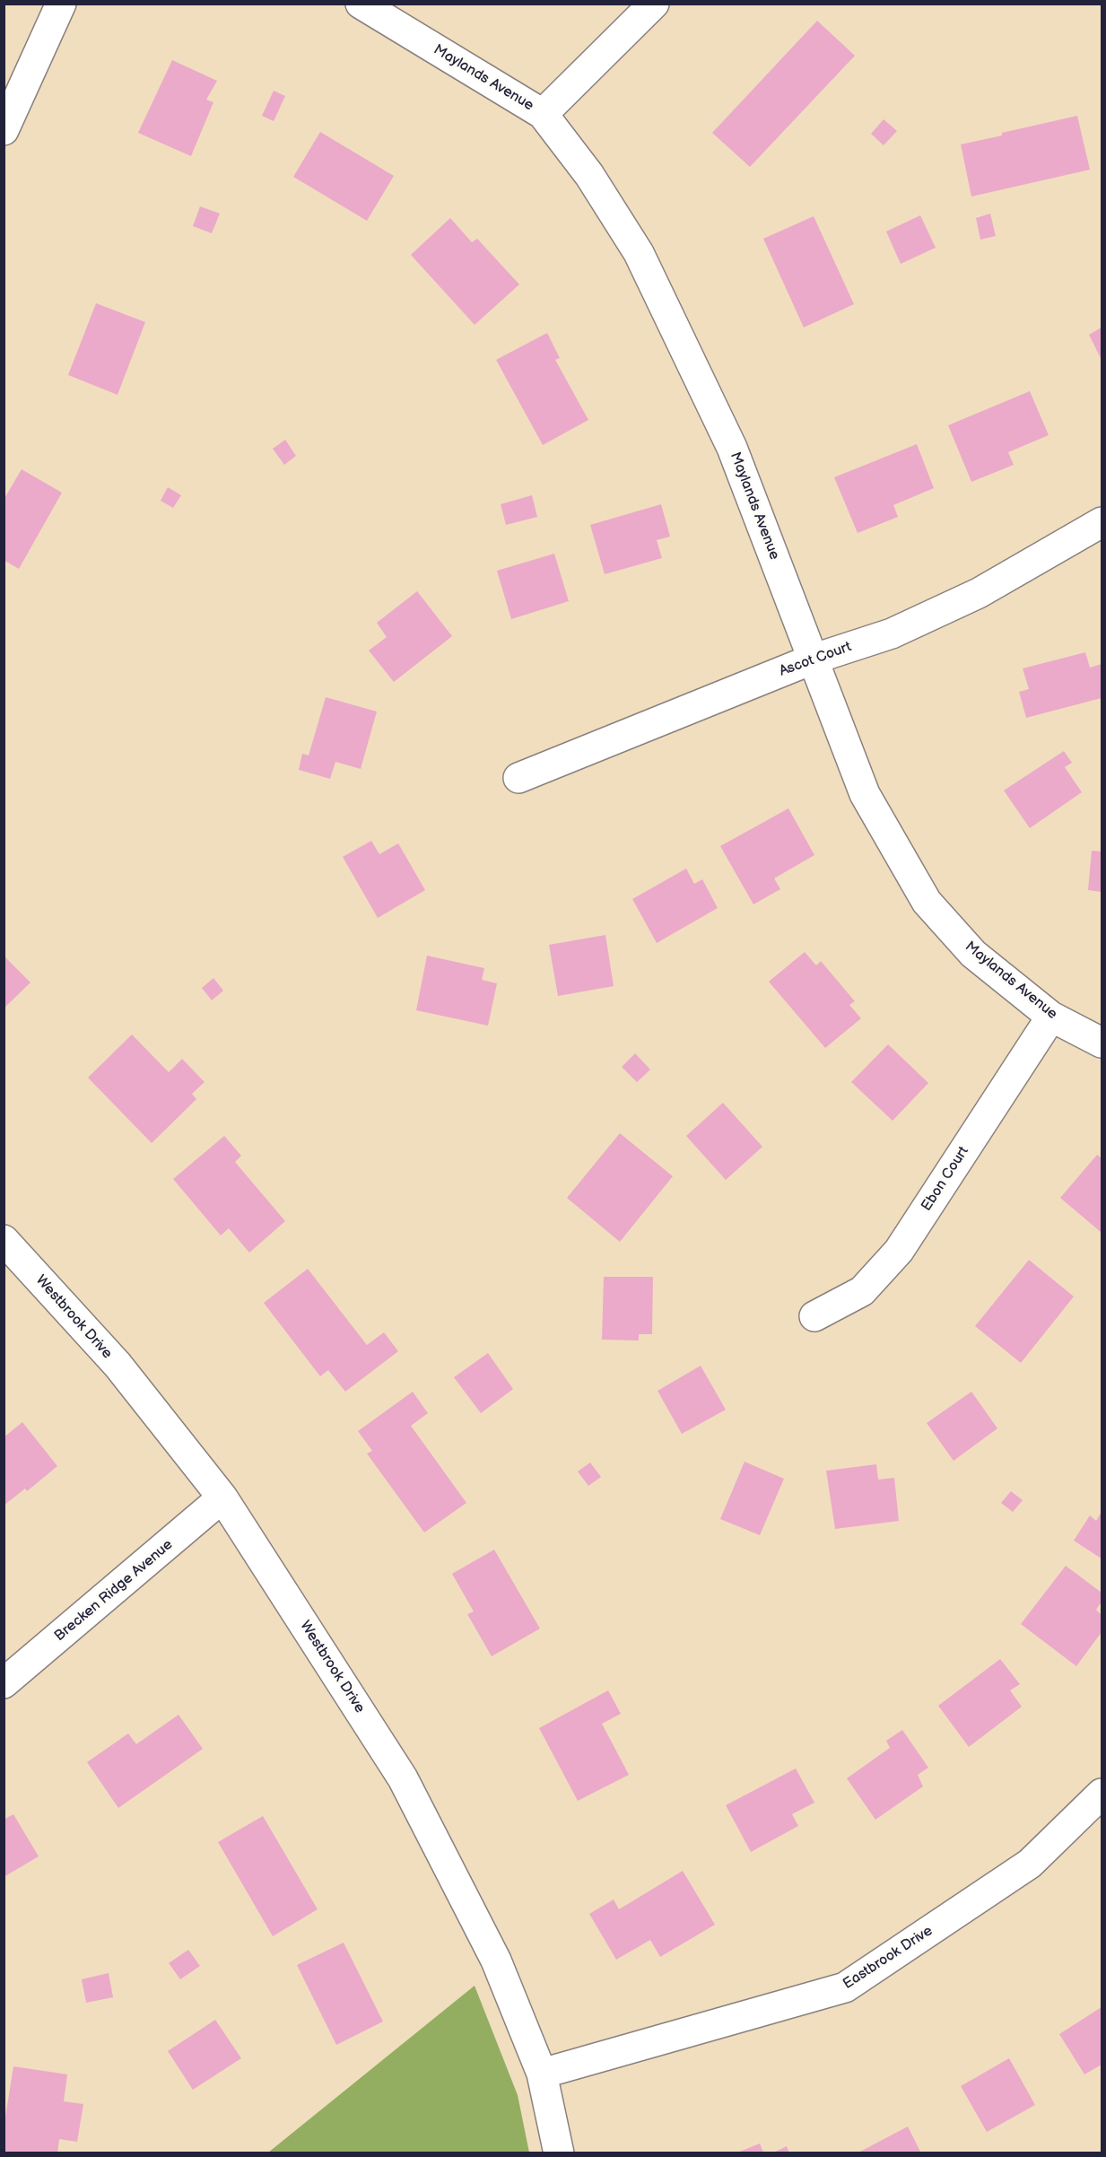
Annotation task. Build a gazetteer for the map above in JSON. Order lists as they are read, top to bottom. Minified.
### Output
{"streets":{"street":["Maylands Avenue","Ascot Court","Ebon Court","Westbrook Drive","Brecken Ridge Avenue","Eastbrook Drive"]},"crossings":[["Maylands Avenue","Ascot Court"],["Maylands Avenue","Ebon Court"],["Westbrook Drive","Brecken Ridge Avenue"],["Westbrook Drive","Eastbrook Drive"]]}
